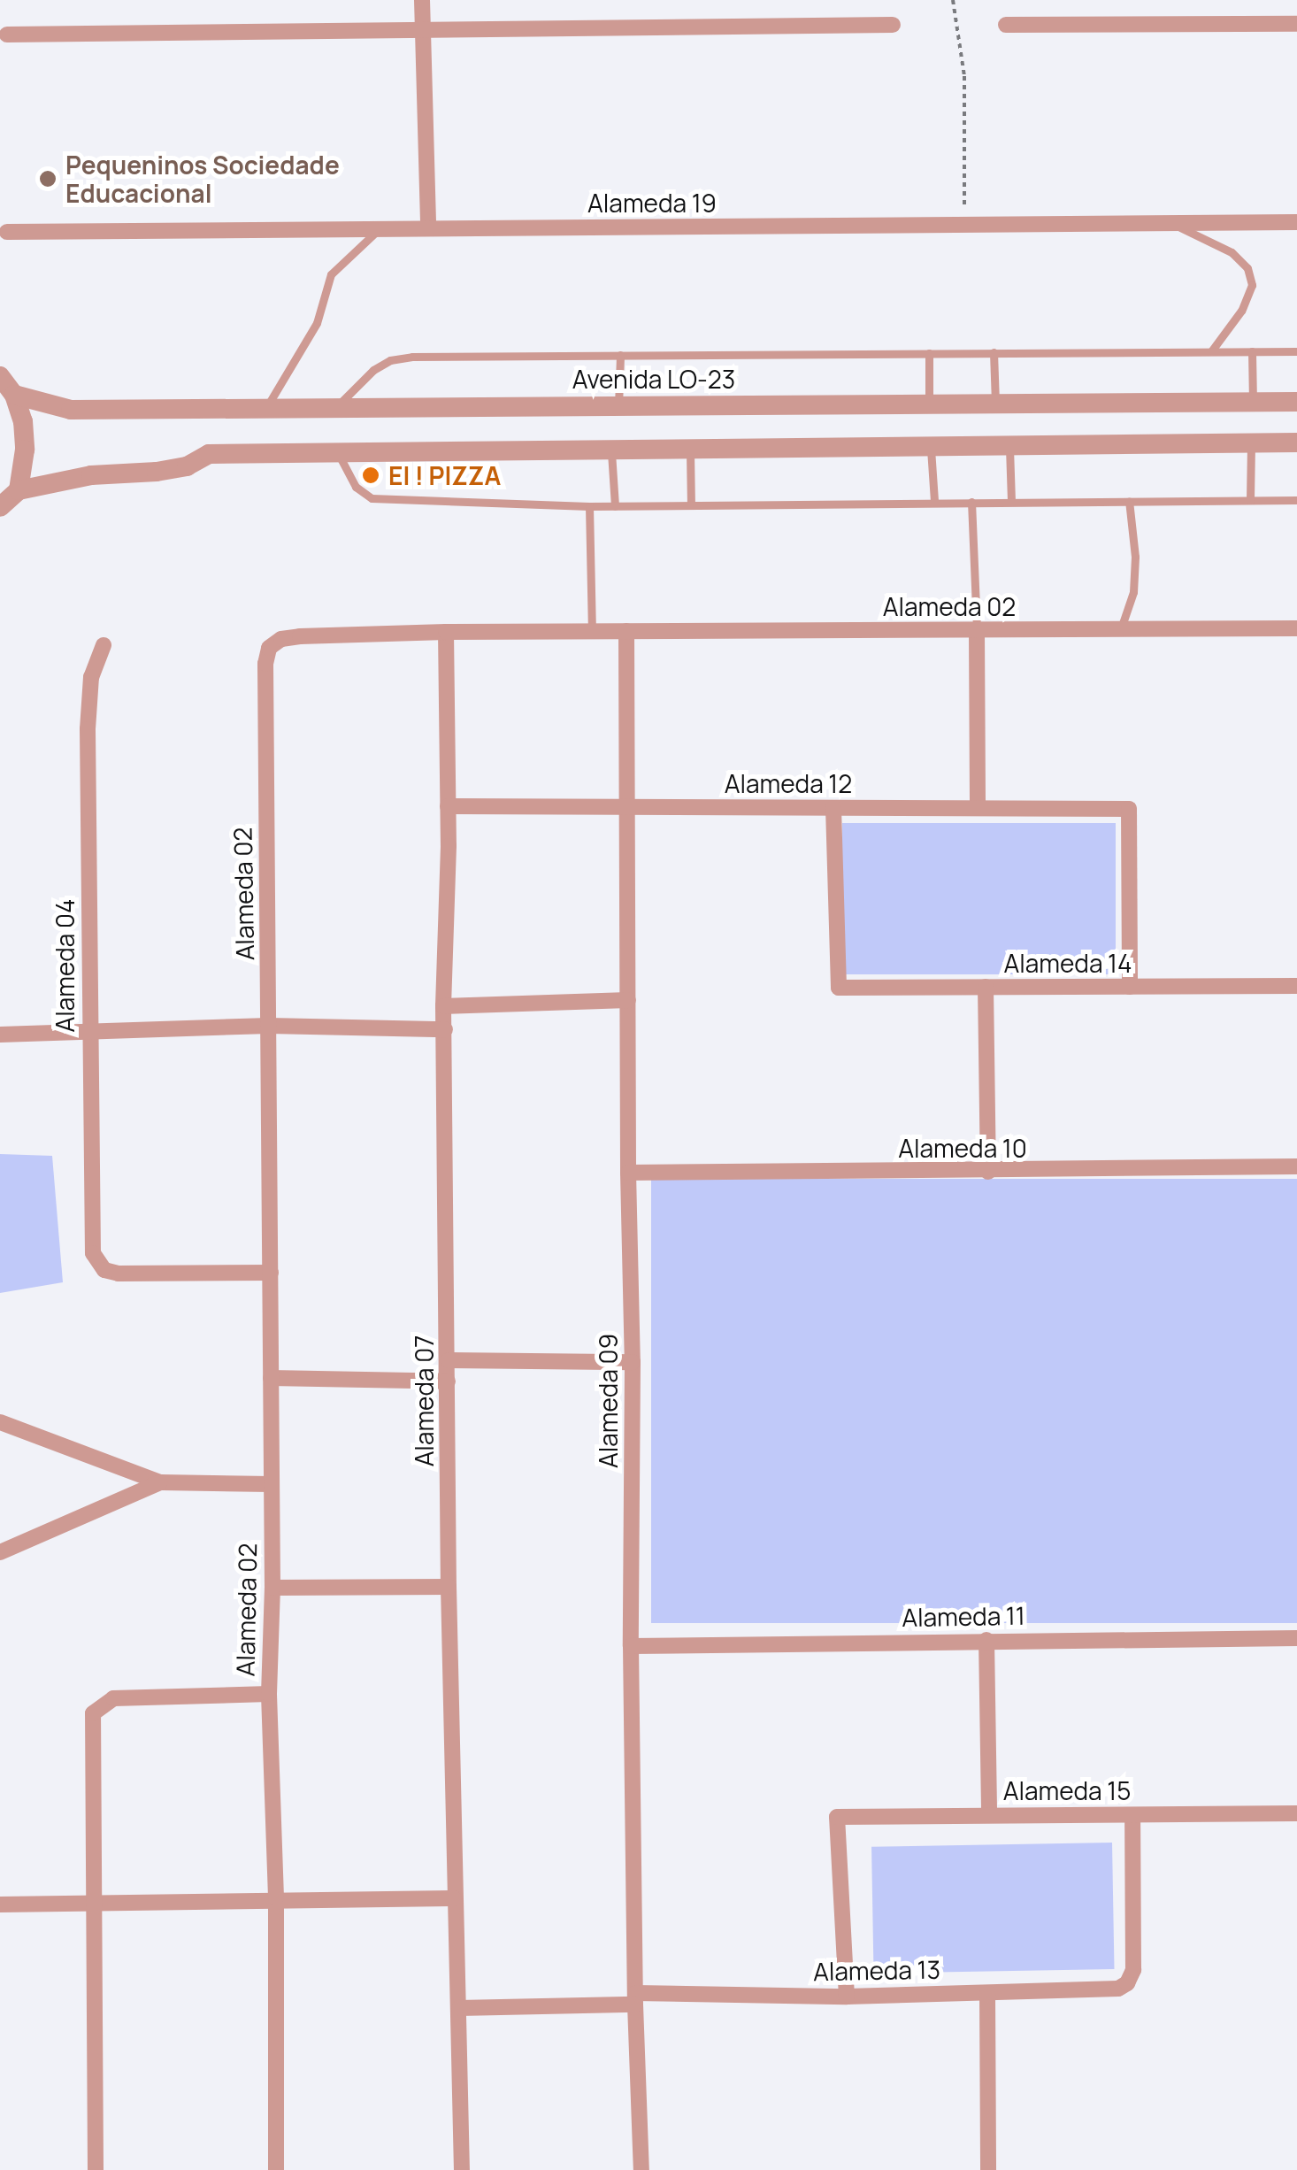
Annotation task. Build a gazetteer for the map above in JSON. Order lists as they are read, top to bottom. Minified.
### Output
{"streets":{"street":["Alameda 19","Avenida LO-23","Alameda 02","Alameda 12","Alameda 14","Alameda 04","Alameda 10","Alameda 07","Alameda 09","Alameda 11","Alameda 15","Alameda 13"]},"crossings":[["Alameda 02","Alameda 04"],["Alameda 02","Alameda 07"],["Alameda 02","Alameda 09"],["Alameda 12","Alameda 14"],["Alameda 12","Alameda 07"],["Alameda 12","Alameda 09"],["Alameda 10","Alameda 09"],["Alameda 07","Alameda 13"],["Alameda 09","Alameda 11"],["Alameda 09","Alameda 13"],["Alameda 15","Alameda 13"]],"places":["Pequeninos Sociedade Educacional","EI ! PIZZA"]}
